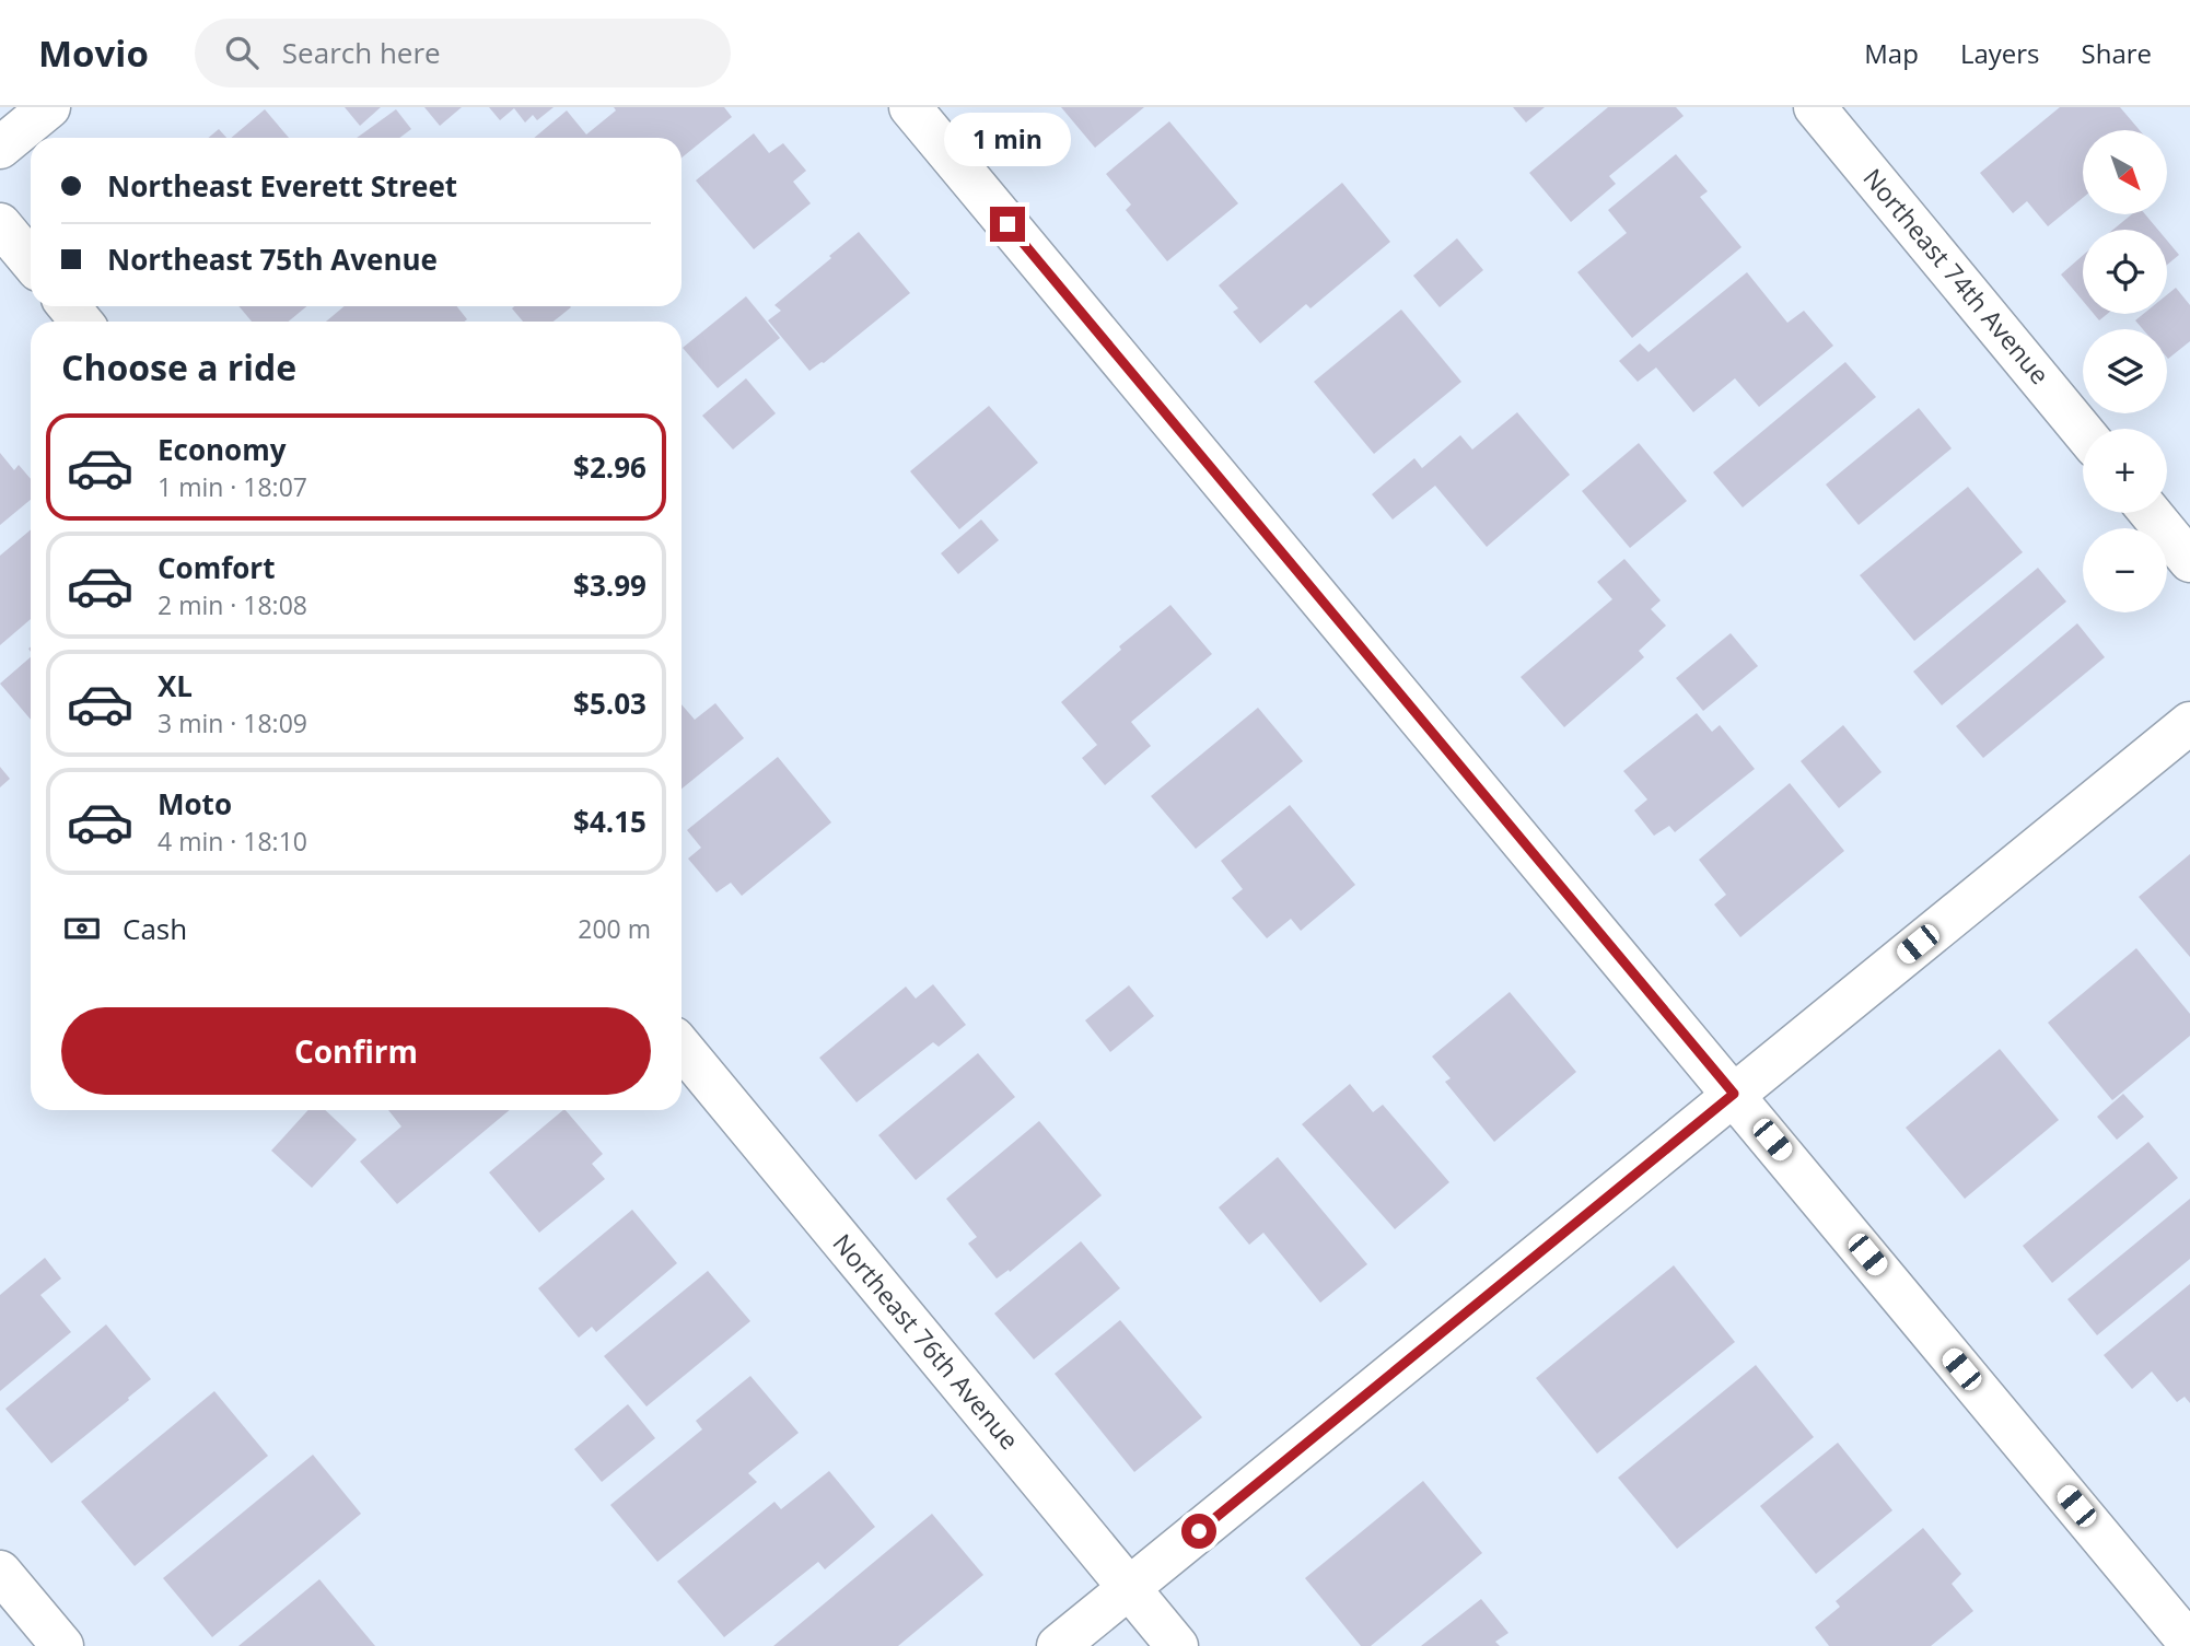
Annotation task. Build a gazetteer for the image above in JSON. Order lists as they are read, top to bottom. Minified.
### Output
{"streets":{"street":["Northeast 74th Avenue","Northeast 76th Avenue"]},"north":"bottom right","page":{"header":"Movio","search":"Search here","nav":["Map","Layers","Share"],"bubble":"1 min","map_buttons":["+","−"],"banner":["Northeast Everett Street","Northeast 75th Avenue"],"heading":"Choose a ride","list":[{"name":"Economy","note":"1 min · 18:07","value":"$2.96"},{"name":"Comfort","note":"2 min · 18:08","value":"$3.99"},{"name":"XL","note":"3 min · 18:09","value":"$5.03"},{"name":"Moto","note":"4 min · 18:10","value":"$4.15"}],"pay":["Cash","200 m"],"buttons":"Confirm"}}
